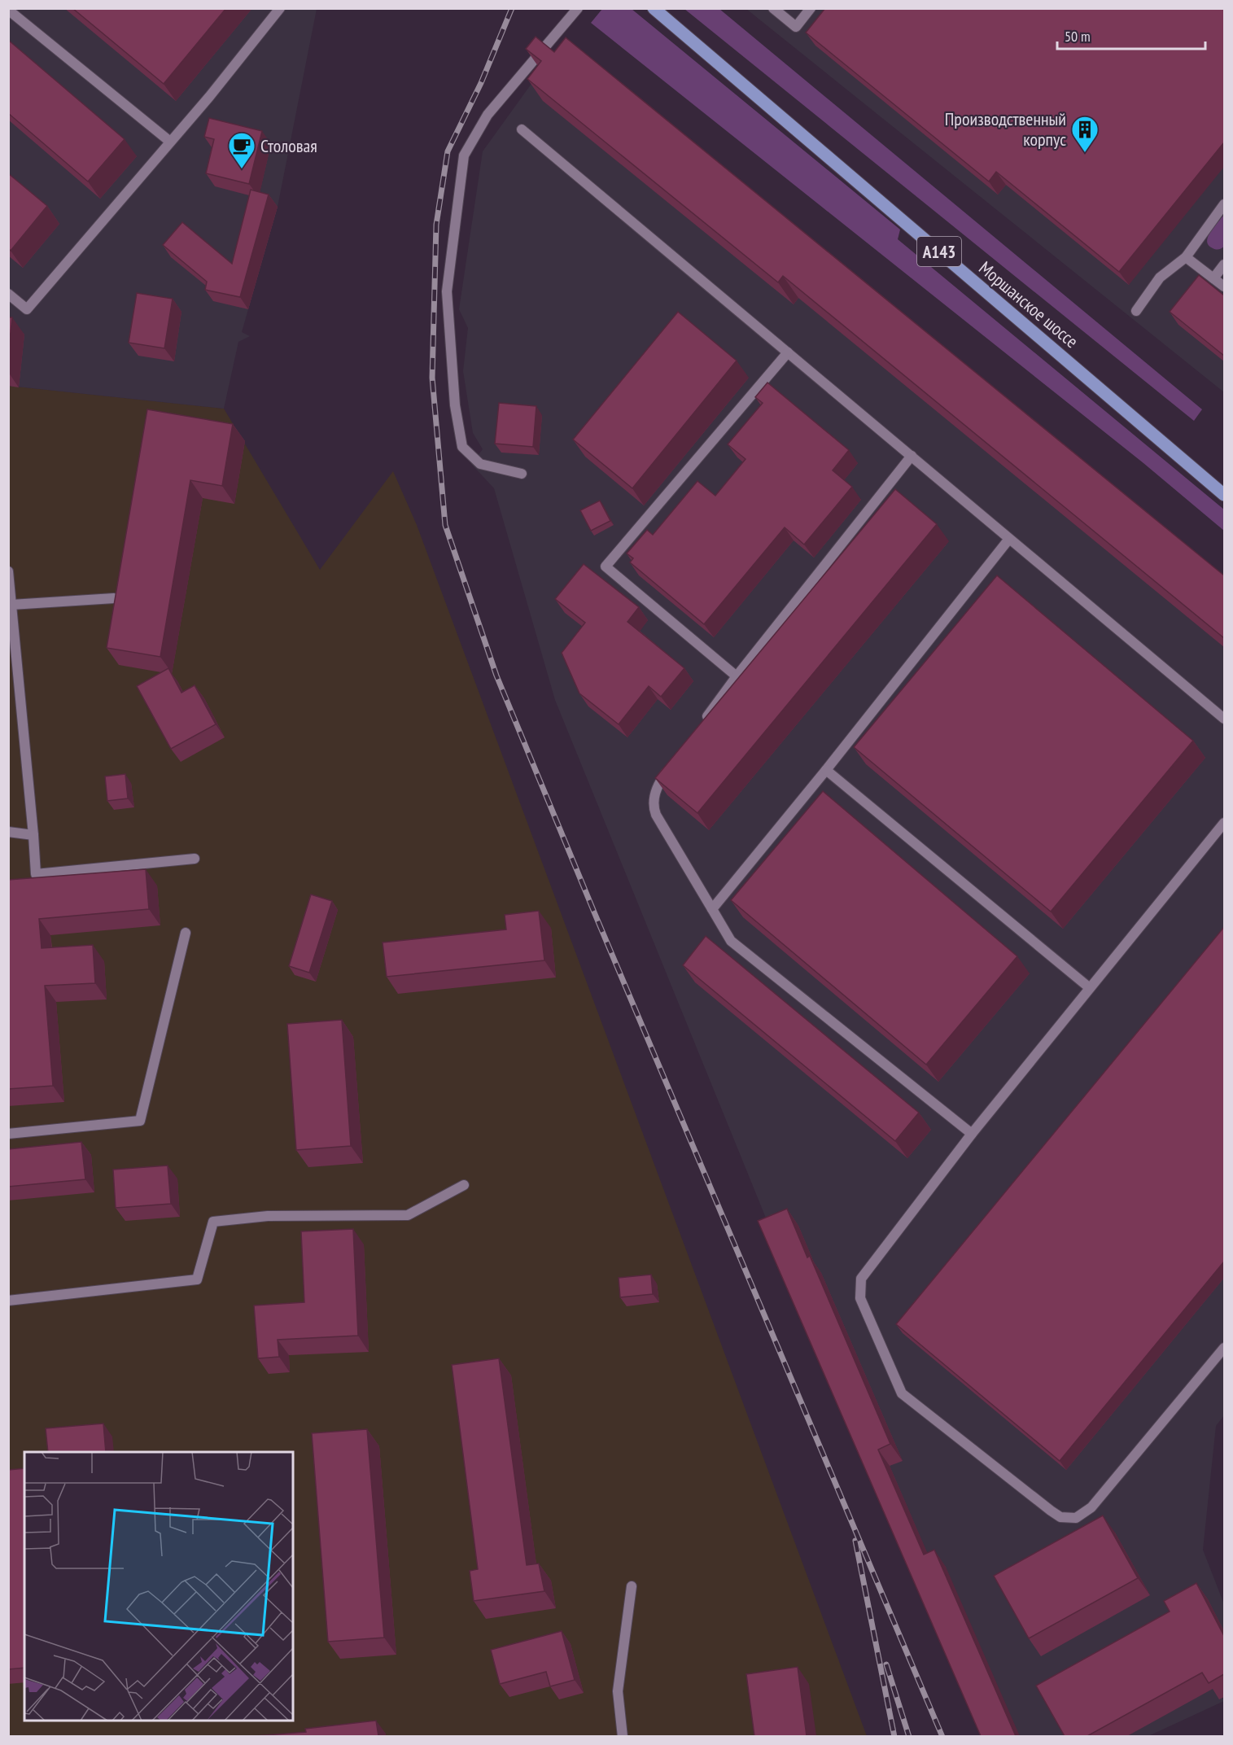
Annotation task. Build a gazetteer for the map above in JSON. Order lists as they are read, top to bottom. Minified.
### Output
{"streets":{"main road":["А143","Моршанское шоссе"]},"places":{"building":["Производственный корпус"],"cafe":["Столовая"]},"scale_bar":"50 m"}
